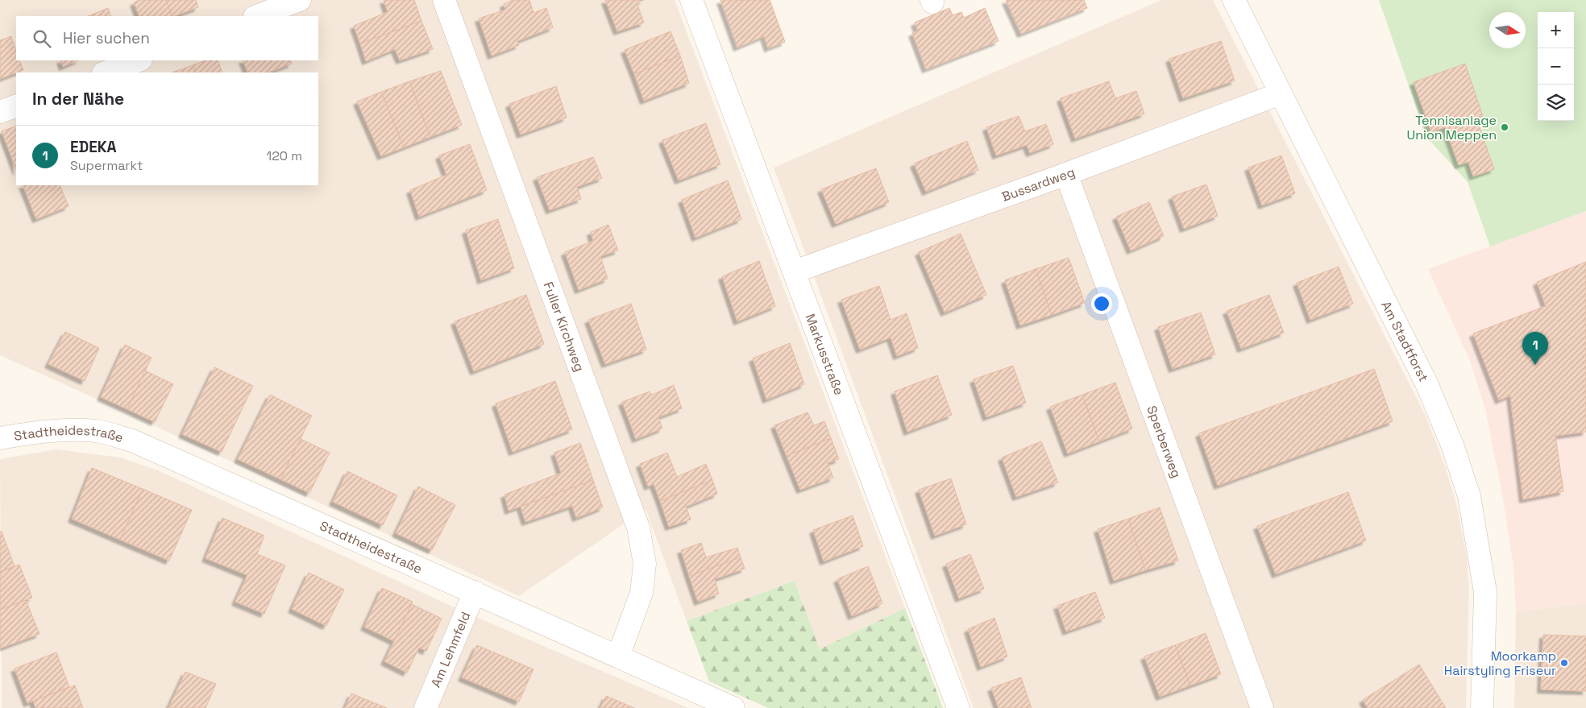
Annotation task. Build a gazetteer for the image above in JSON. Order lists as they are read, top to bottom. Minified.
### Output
{"streets":{"street":["Bussardweg","Fuller Kirchweg","Am Stadtforst","Markusstraße","Stadtheidestraße","Sperberweg","Am Lehmfeld"]},"crossings":[["Bussardweg","Am Stadtforst"],["Bussardweg","Markusstraße"],["Bussardweg","Sperberweg"],["Fuller Kirchweg","Stadtheidestraße"],["Stadtheidestraße","Am Lehmfeld"]],"places":["Tennisanlage Union Meppen","Moorkamp Hairstyling Friseur"],"north":"right","page":{"map_buttons":["+","−"],"search":"Hier suchen","heading":"In der Nähe","list":[{"mark":"1","name":"EDEKA","note":"Supermarkt","value":"120 m"}],"pins":"1"}}
